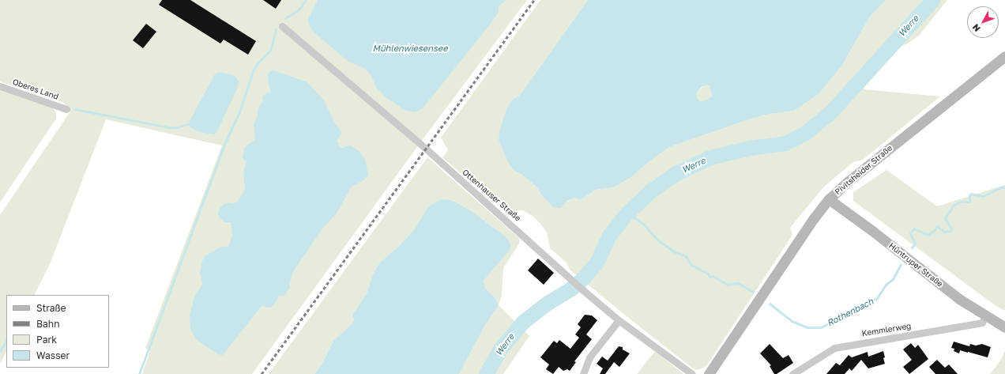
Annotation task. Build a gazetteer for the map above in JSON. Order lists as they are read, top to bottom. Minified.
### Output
{"streets":{"main road":["Pivitsheider Straße","Hüntruper Straße"],"street":["Oberes Land","Ottenhauser Straße","Kemmlerweg"]},"crossings":[["Pivitsheider Straße","Hüntruper Straße"],["Hüntruper Straße","Kemmlerweg"]],"water":["Werre","Mühlenwiesensee","Rothenbach"],"legend":["Straße","Bahn","Park","Wasser"],"north":"bottom left"}
